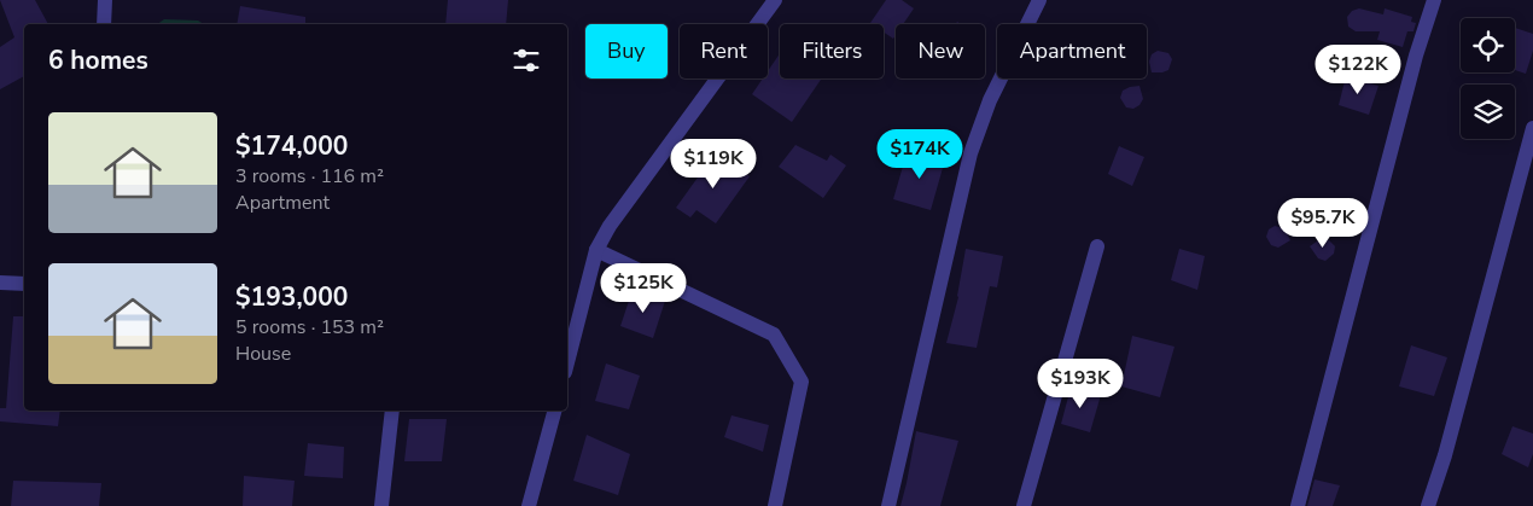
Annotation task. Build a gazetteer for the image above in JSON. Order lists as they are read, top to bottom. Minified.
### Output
{"page":{"chip":["Buy","Rent","Filters","New","Apartment"],"heading":"6 homes","price":["$122K","$174K","$119K","$95.7K","$125K","$193K"],"list":[{"name":"$174,000","note":"3 rooms · 116 m² · Apartment"},{"name":"$193,000","note":"5 rooms · 153 m² · House"}]}}
